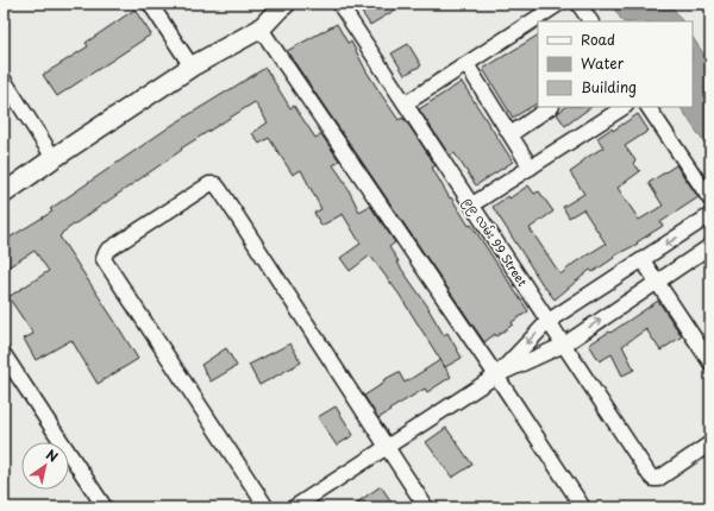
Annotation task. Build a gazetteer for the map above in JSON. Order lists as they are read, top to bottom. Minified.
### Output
{"streets":{"street":["၉၉ လမ်း 99 Street"]},"legend":["Road","Water","Building"],"north":"top right"}
